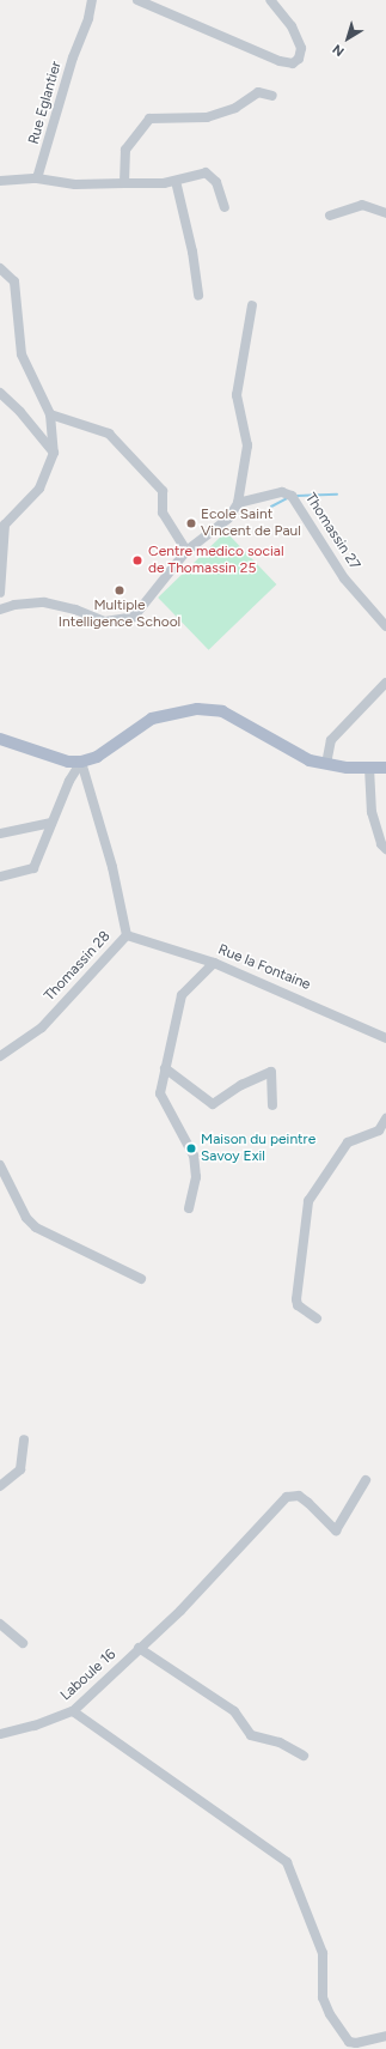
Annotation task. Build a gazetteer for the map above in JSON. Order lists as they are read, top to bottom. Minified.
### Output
{"streets":{"street":["Rue Eglantier","Thomassin 27","Thomassin 28","Rue la Fontaine","Laboule 16"]},"crossings":[["Thomassin 28","Rue la Fontaine"]],"places":["Ecole Saint Vincent de Paul","Centre medico social de Thomassin 25","Multiple Intelligence School","Maison du peintre Savoy Exil"],"north":"bottom left"}
